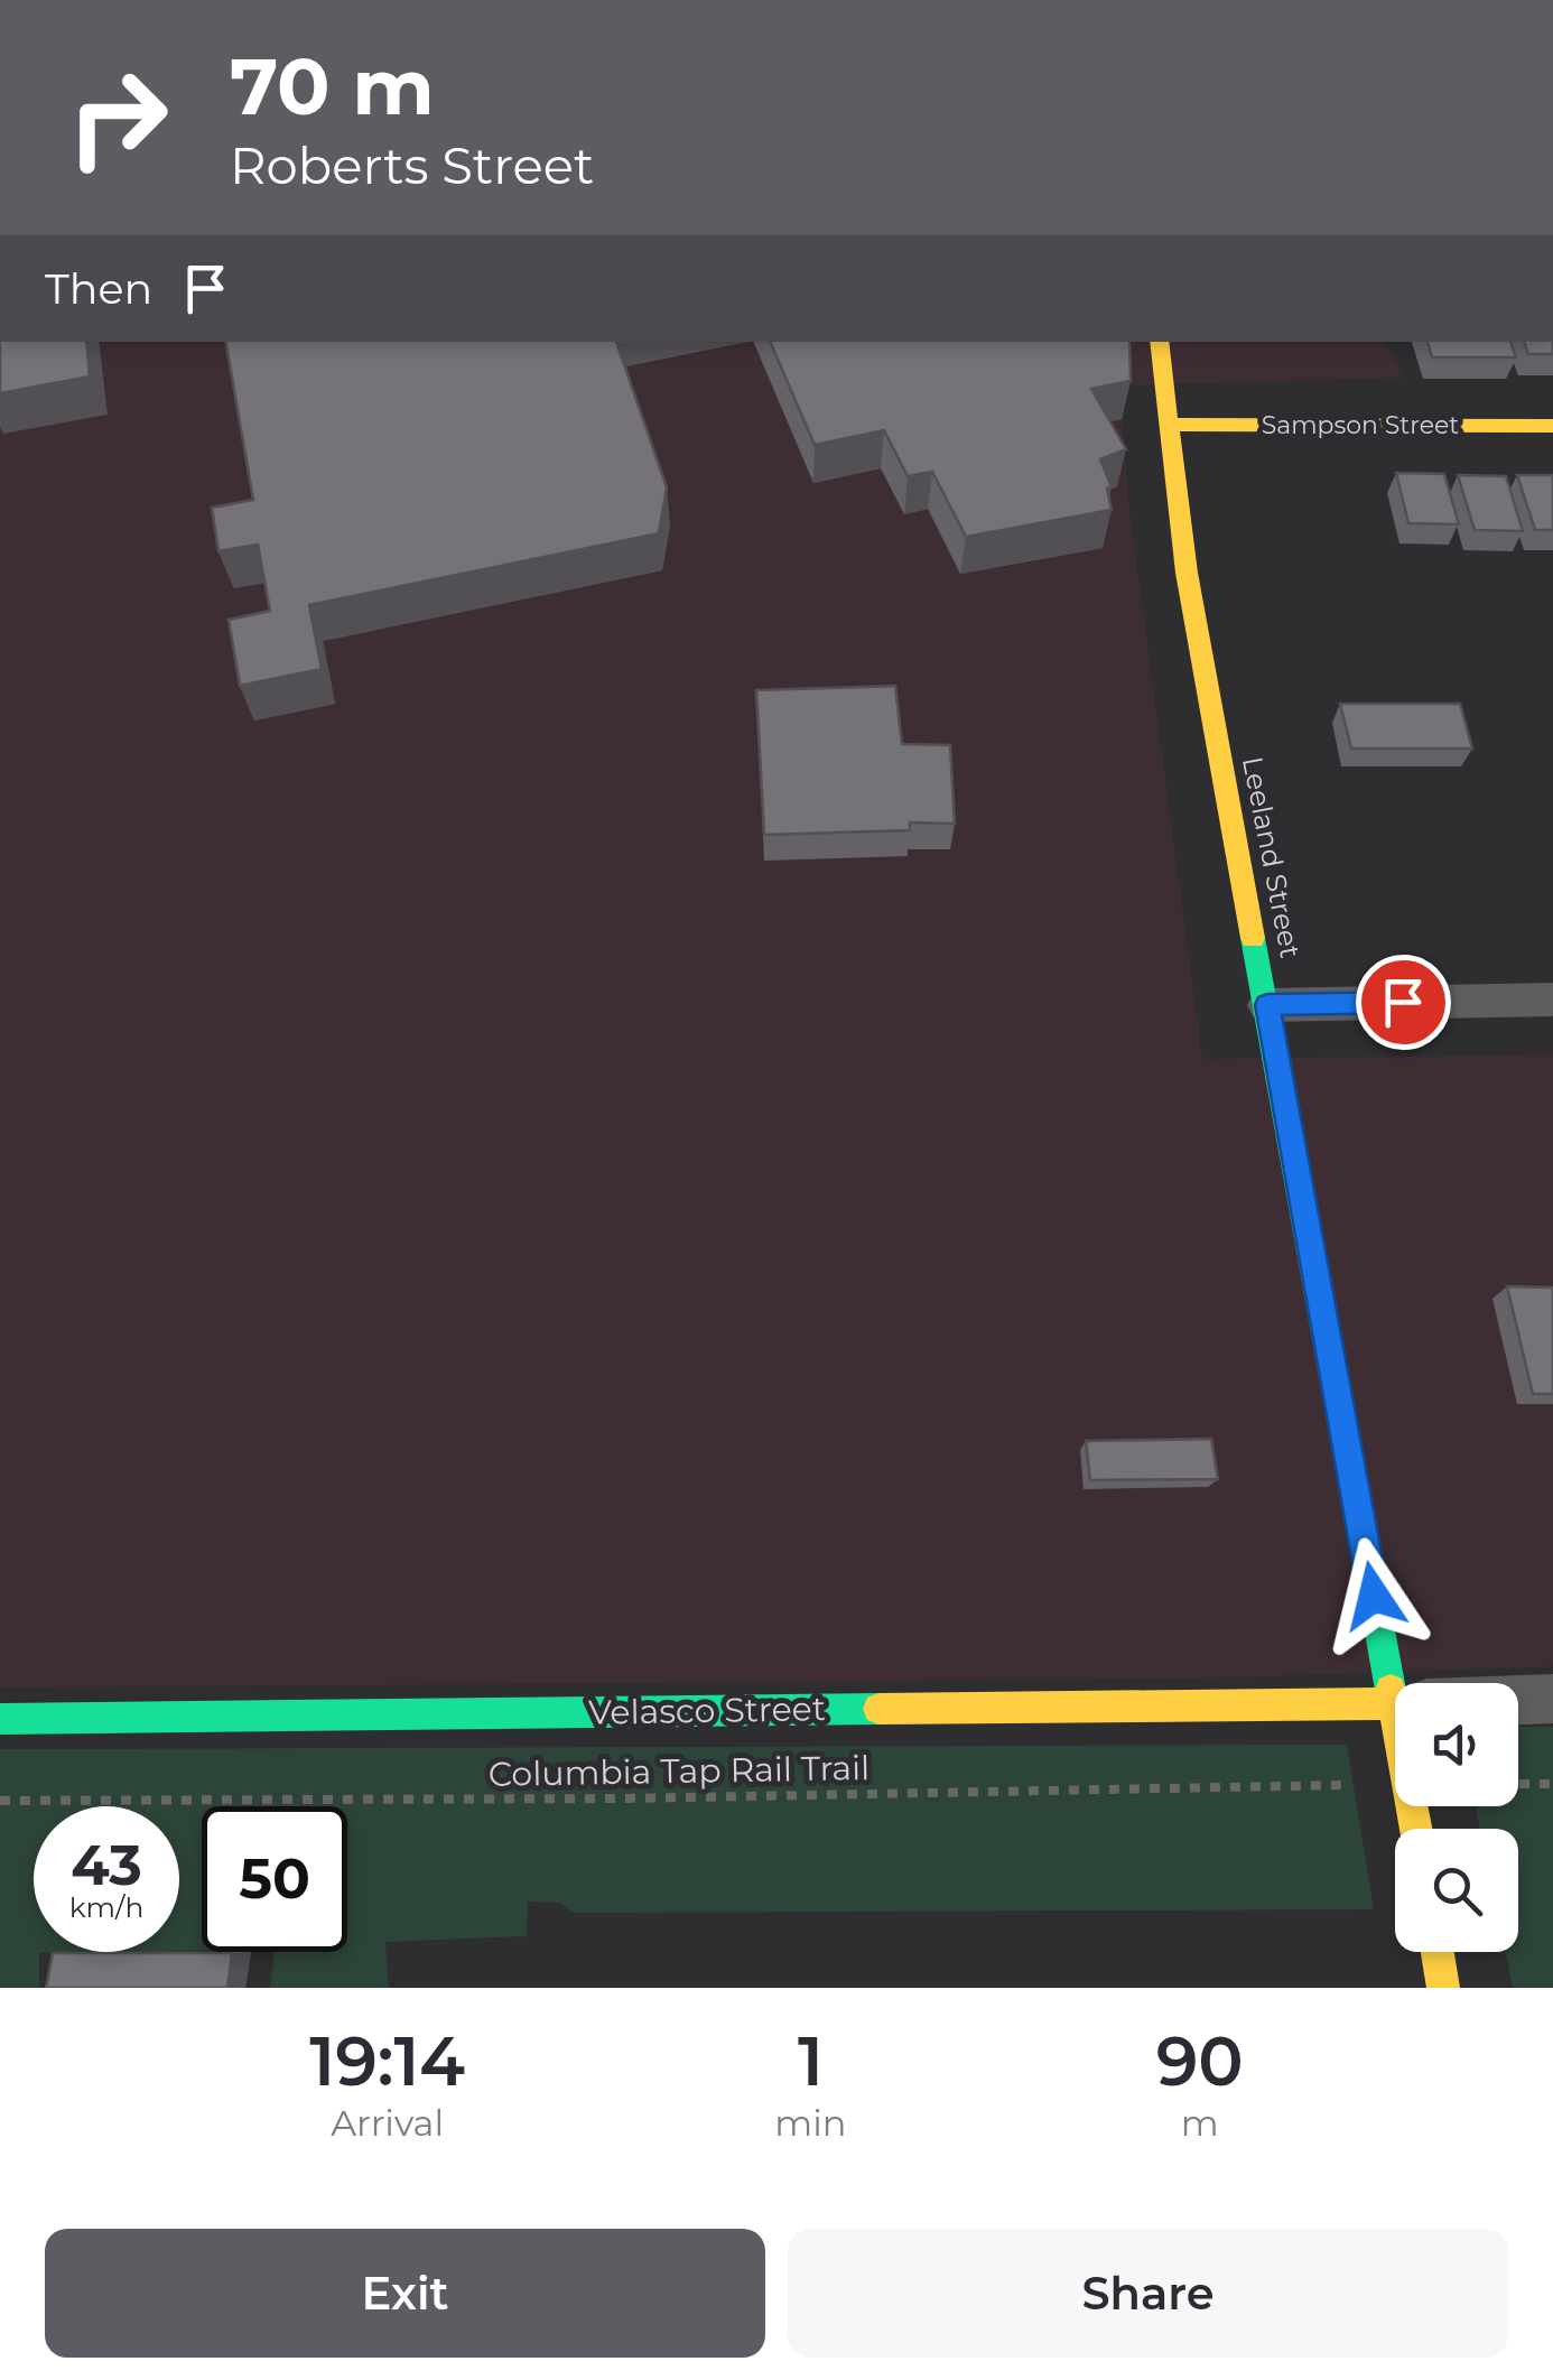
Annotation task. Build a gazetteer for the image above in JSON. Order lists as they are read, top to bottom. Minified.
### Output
{"streets":{"main road":["Sampson Street","Leeland Street","Velasco Street"],"path":["Columbia Tap Rail Trail"]},"crossings":[["Sampson Street","Leeland Street"]],"page":{"turn":["70 m","Roberts Street"],"then":"Then","speed":"43 km/h","limit":"50","eta":["19:14","Arrival","1","min","90","m"],"buttons":["Exit","Share"]}}
